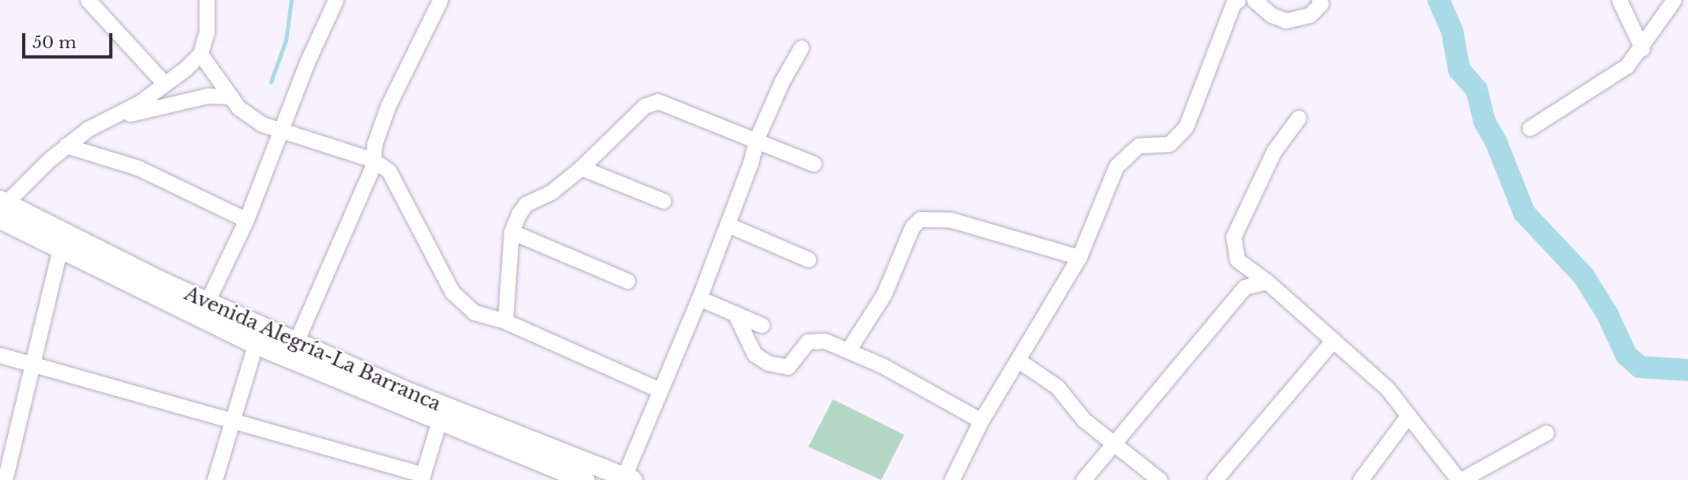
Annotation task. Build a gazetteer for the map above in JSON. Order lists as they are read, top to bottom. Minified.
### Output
{"streets":{"main road":["Avenida Alegría-La Barranca"]},"scale_bar":"50 m"}
